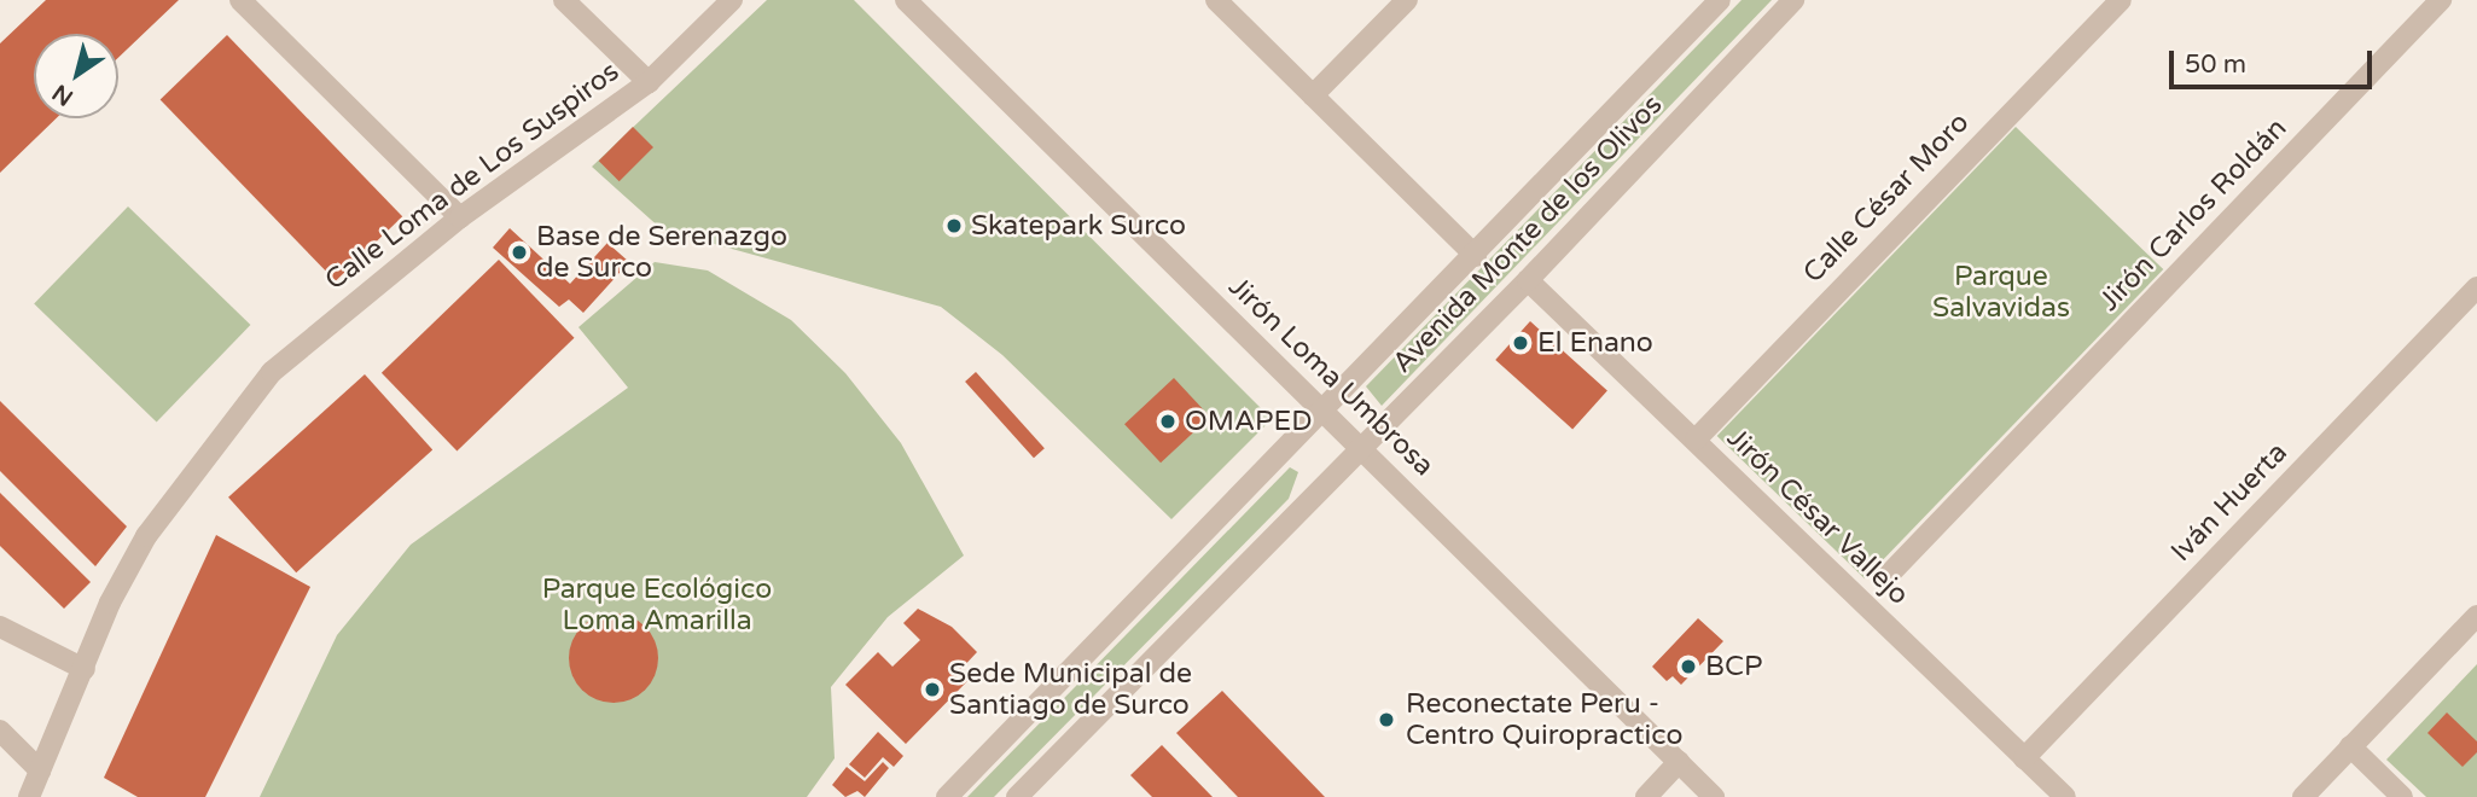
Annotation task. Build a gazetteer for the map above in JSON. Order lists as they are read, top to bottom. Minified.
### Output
{"streets":{"street":["Calle Loma de Los Suspiros","Calle César Moro","Jirón Carlos Roldán","Avenida Monte de los Olivos","Jirón Loma Umbrosa","Iván Huerta","Jirón César Vallejo"]},"crossings":[["Calle César Moro","Jirón César Vallejo"],["Avenida Monte de los Olivos","Jirón Loma Umbrosa"],["Avenida Monte de los Olivos","Jirón César Vallejo"],["Iván Huerta","Jirón César Vallejo"]],"parks":["Parque Salvavidas","Parque Ecológico Loma Amarilla"],"places":["Skatepark Surco","Base de Serenazgo de Surco","El Enano","OMAPED","BCP","Sede Municipal de Santiago de Surco","Reconectate Peru - Centro Quiropractico"],"scale_bar":"50 m","north":"bottom left"}
